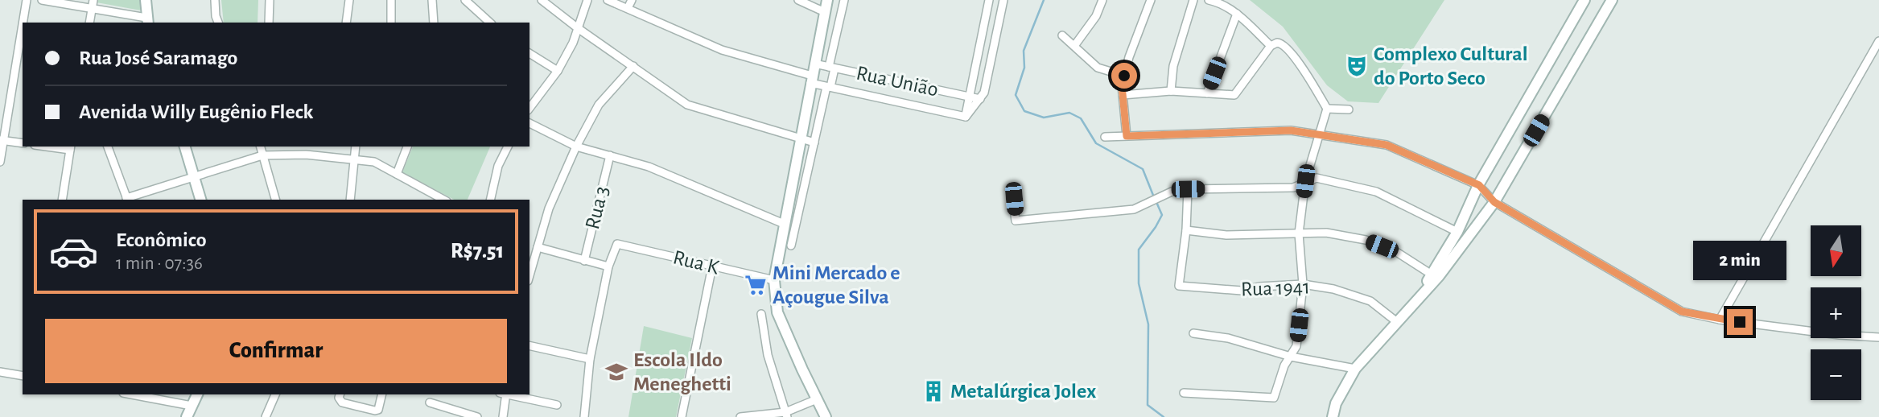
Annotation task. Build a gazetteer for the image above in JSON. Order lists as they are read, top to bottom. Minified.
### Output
{"streets":{"street":["Rua União","Rua 3","Rua K","Rua 1941"]},"places":{"theatre":["Complexo Cultural do Porto Seco"],"supermarket":["Mini Mercado e Açougue Silva"],"school or university":["Escola Ildo Meneghetti"],"building":["Metalúrgica Jolex"]},"north":"bottom","page":{"banner":["Rua José Saramago","Avenida Willy Eugênio Fleck"],"list":[{"name":"Econômico","note":"1 min · 07:36","value":"R$7.51"}],"map_buttons":["+","−"],"bubble":"2 min","buttons":"Confirmar"}}
